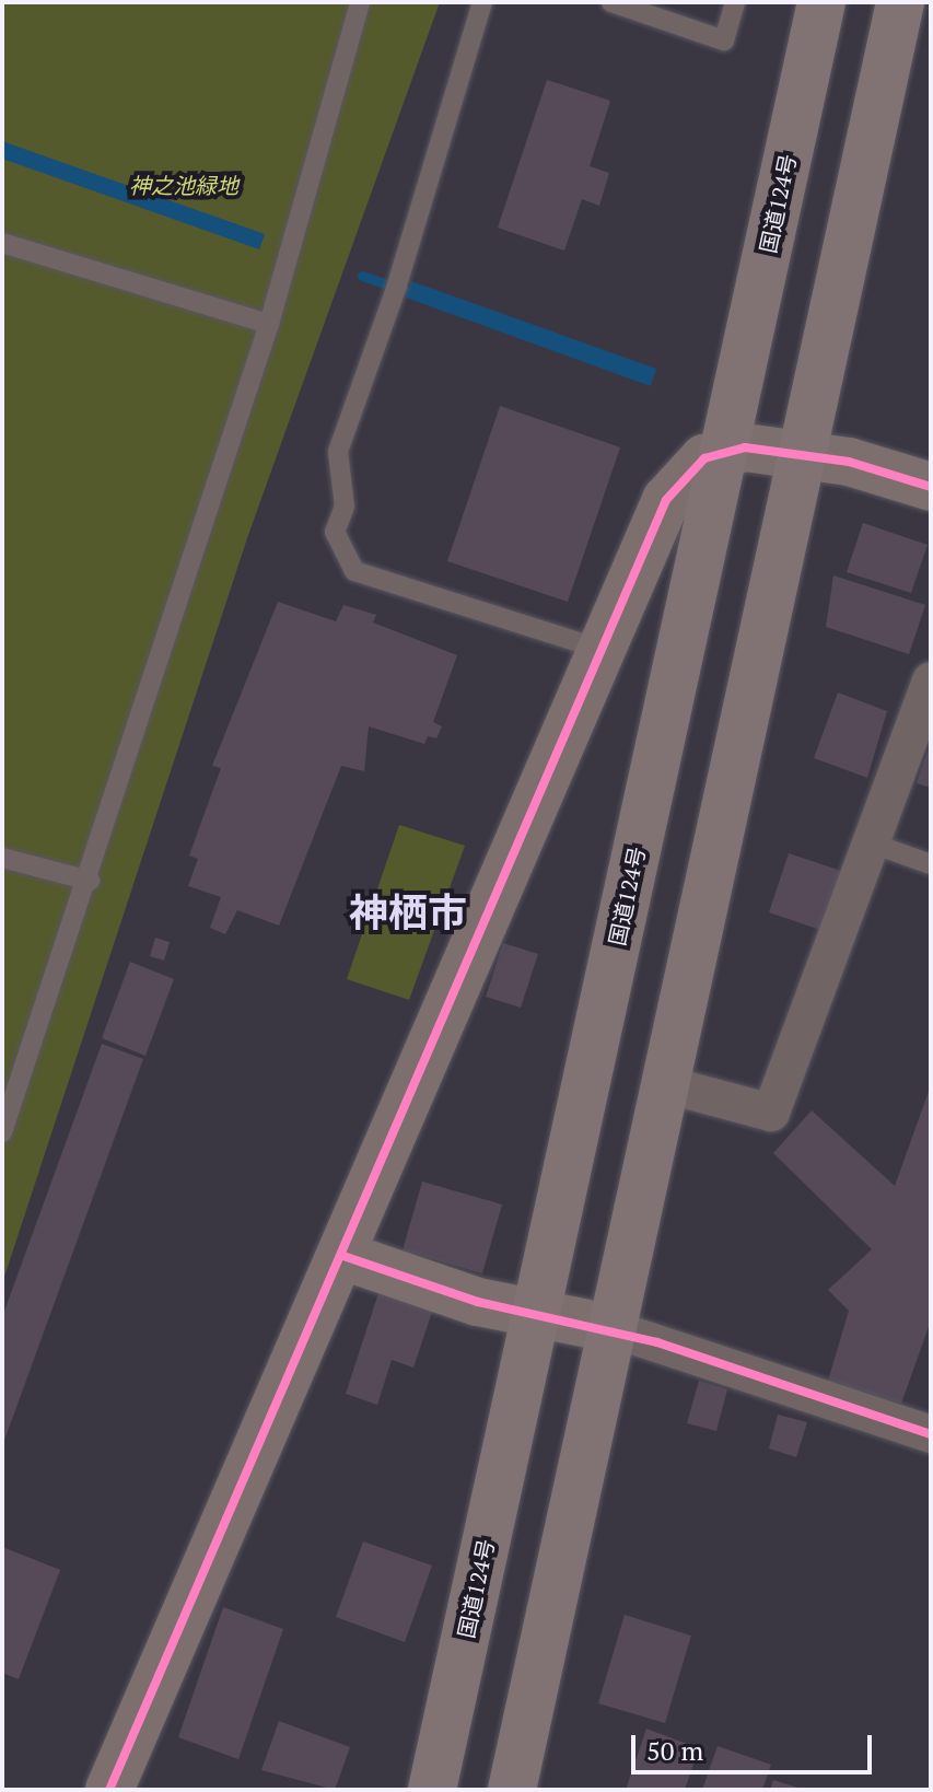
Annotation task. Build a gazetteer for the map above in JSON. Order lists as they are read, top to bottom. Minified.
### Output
{"streets":{"highway":["国道124号"]},"districts":["神栖市"],"parks":["神之池緑地"],"scale_bar":"50 m"}
